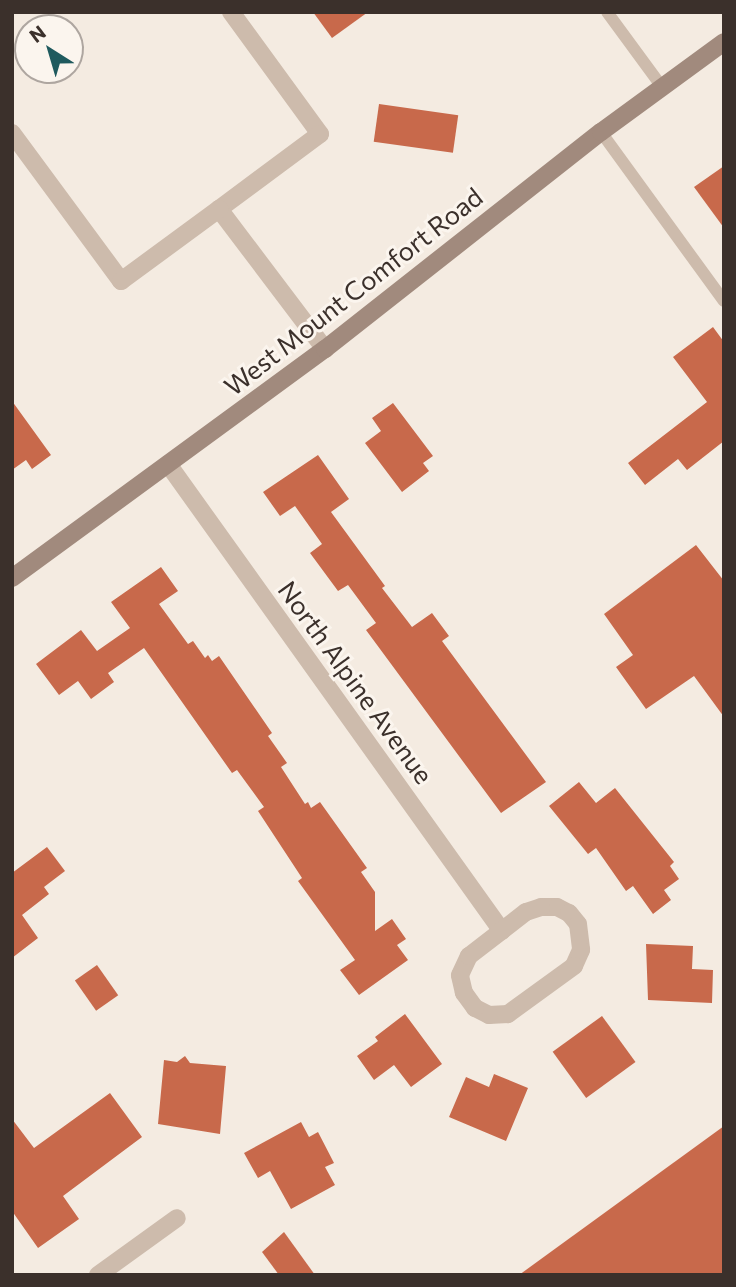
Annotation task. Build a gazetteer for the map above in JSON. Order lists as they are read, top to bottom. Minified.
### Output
{"streets":{"street":["West Mount Comfort Road","North Alpine Avenue"]},"crossings":[["West Mount Comfort Road","North Alpine Avenue"]],"north":"top left"}
